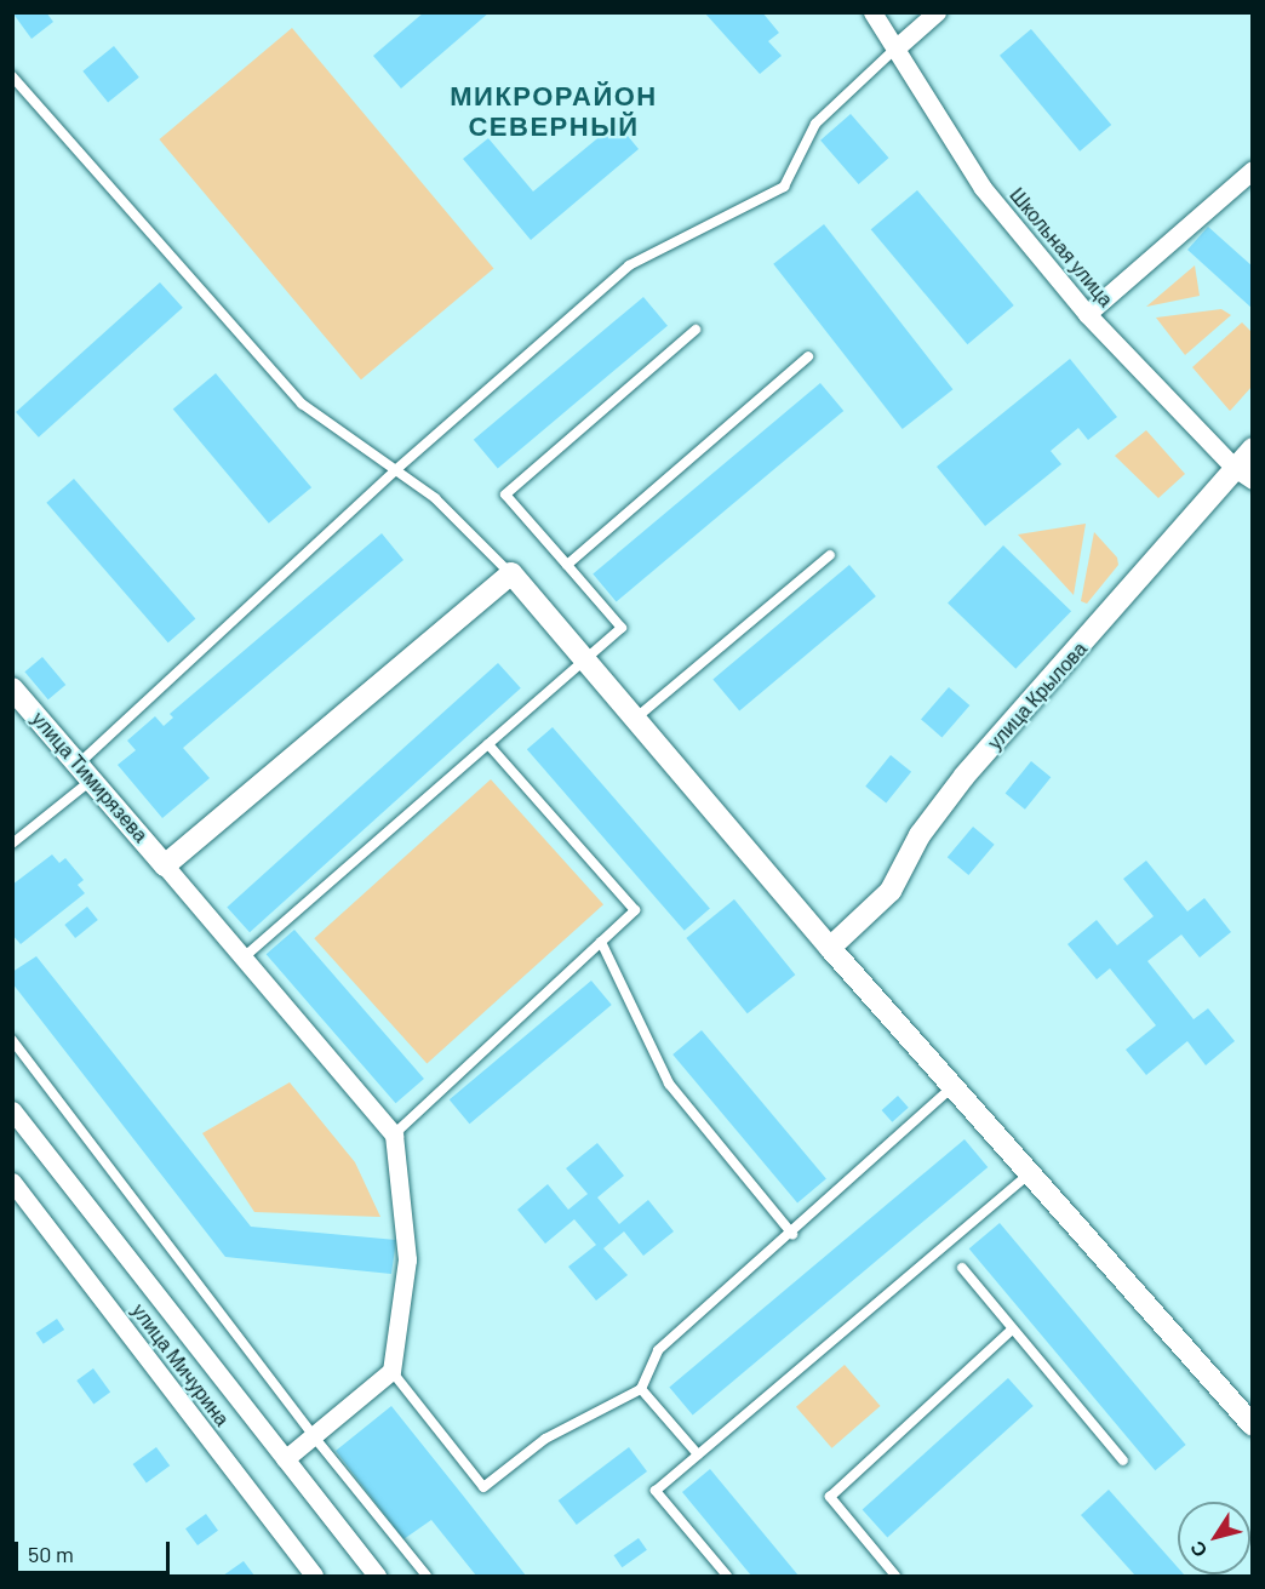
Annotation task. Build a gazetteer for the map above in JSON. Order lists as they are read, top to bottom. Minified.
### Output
{"streets":{"street":["Школьная улица","улица Крылова","улица Тимирязева","улица Мичурина"]},"crossings":[["Школьная улица","улица Крылова"]],"districts":["МИКРОРАЙОН СЕВЕРНЫЙ"],"scale_bar":"50 m","north":"bottom left"}
